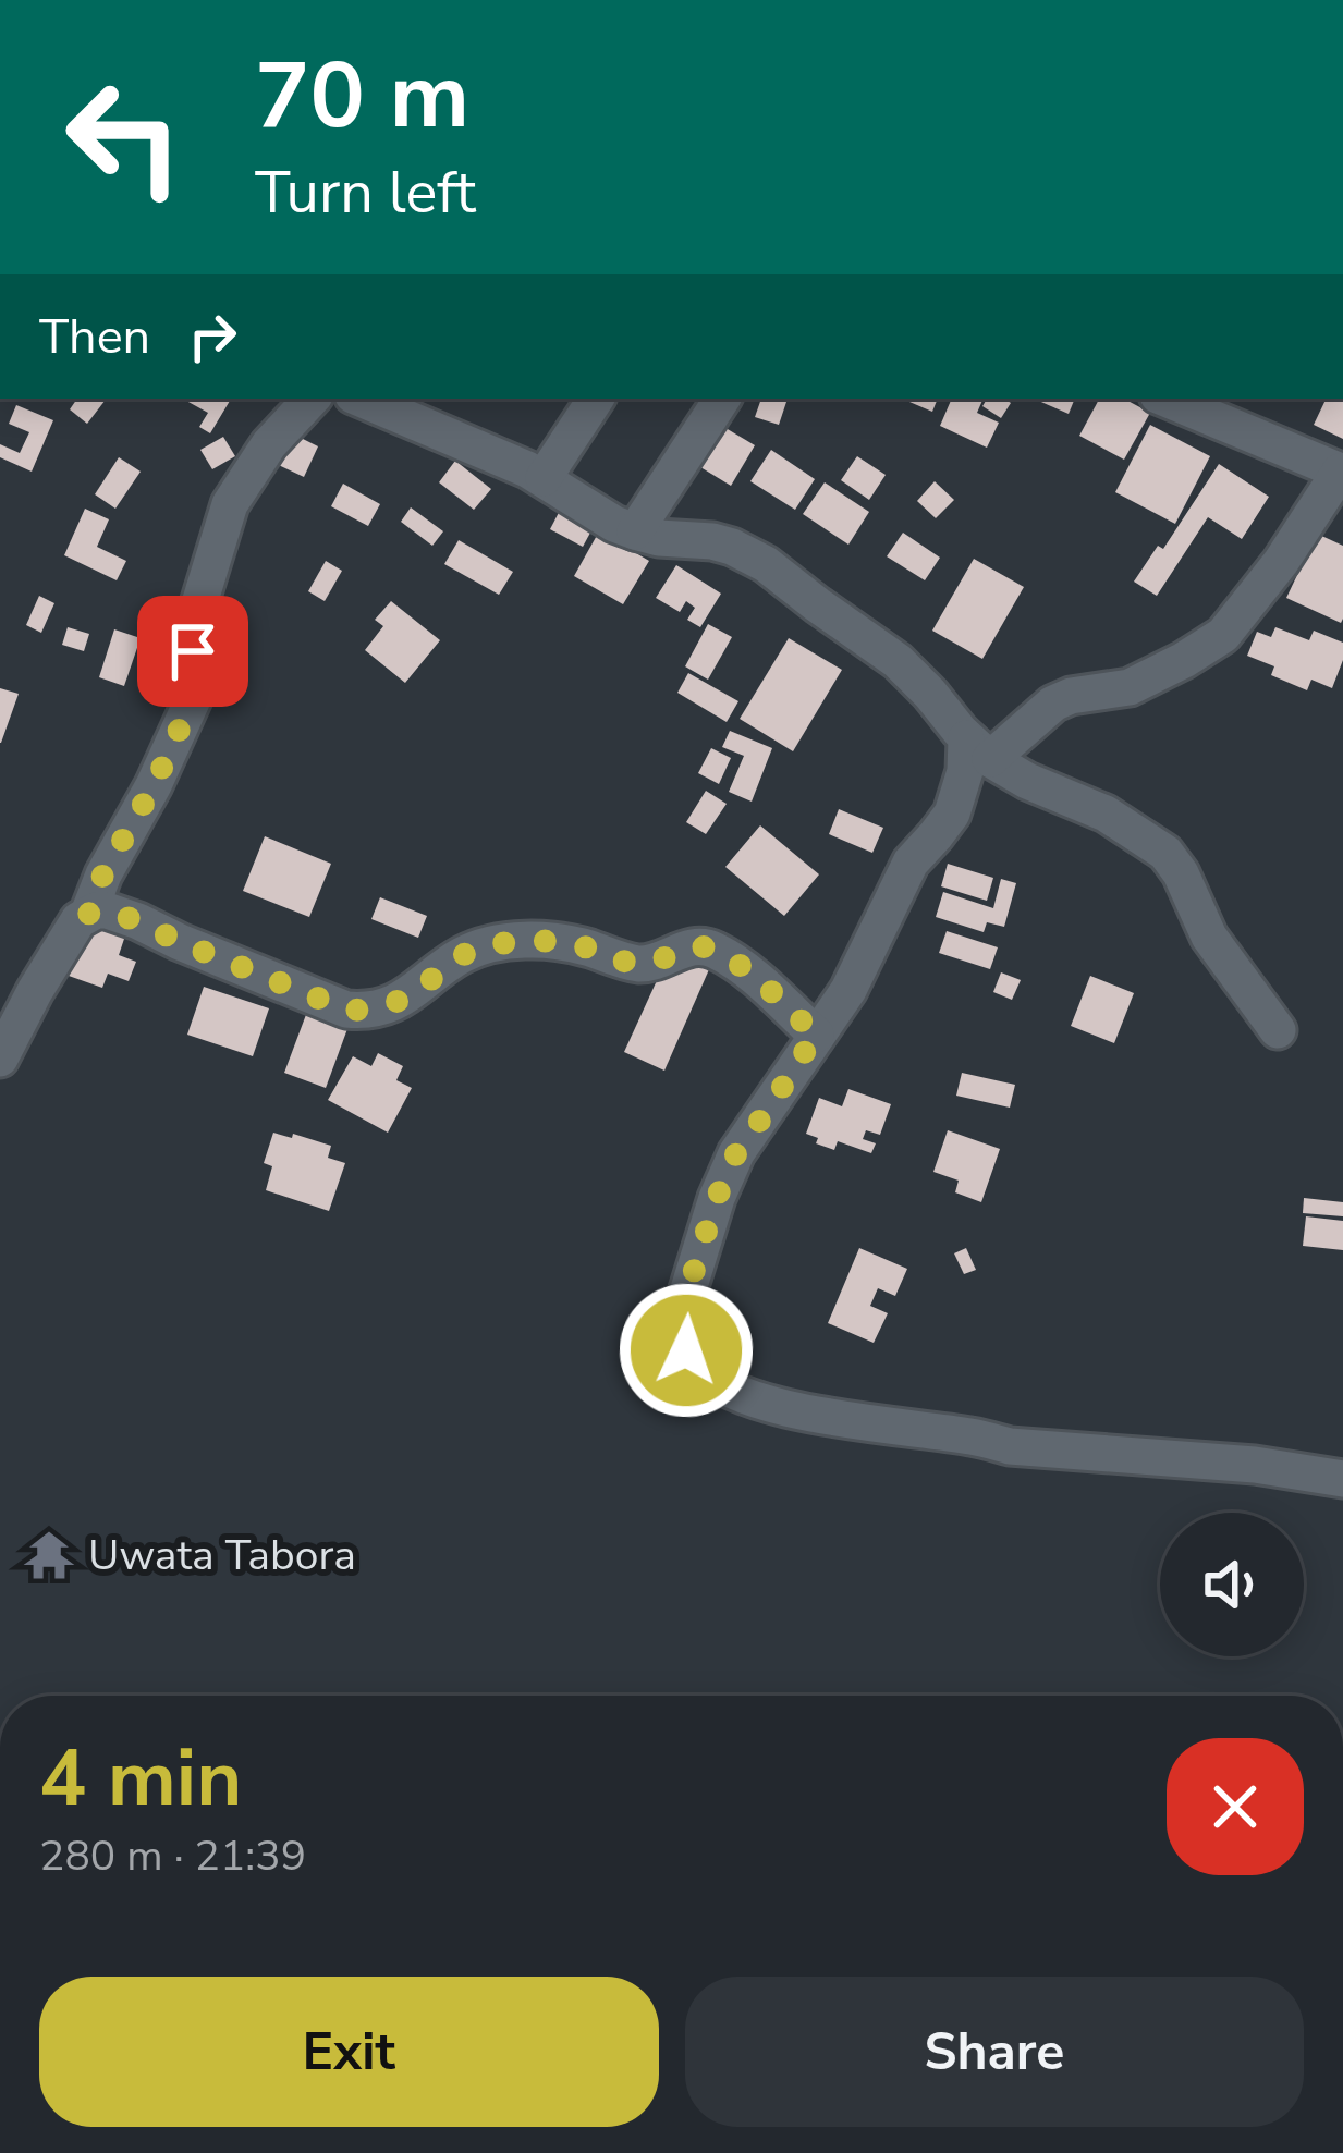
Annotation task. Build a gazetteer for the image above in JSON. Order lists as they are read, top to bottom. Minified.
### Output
{"places":{"temple":["Uwata Tabora"]},"page":{"turn":["70 m","Turn left"],"then":"Then","heading":["4 min","280 m · 21:39"],"buttons":["Exit","Share"]}}
